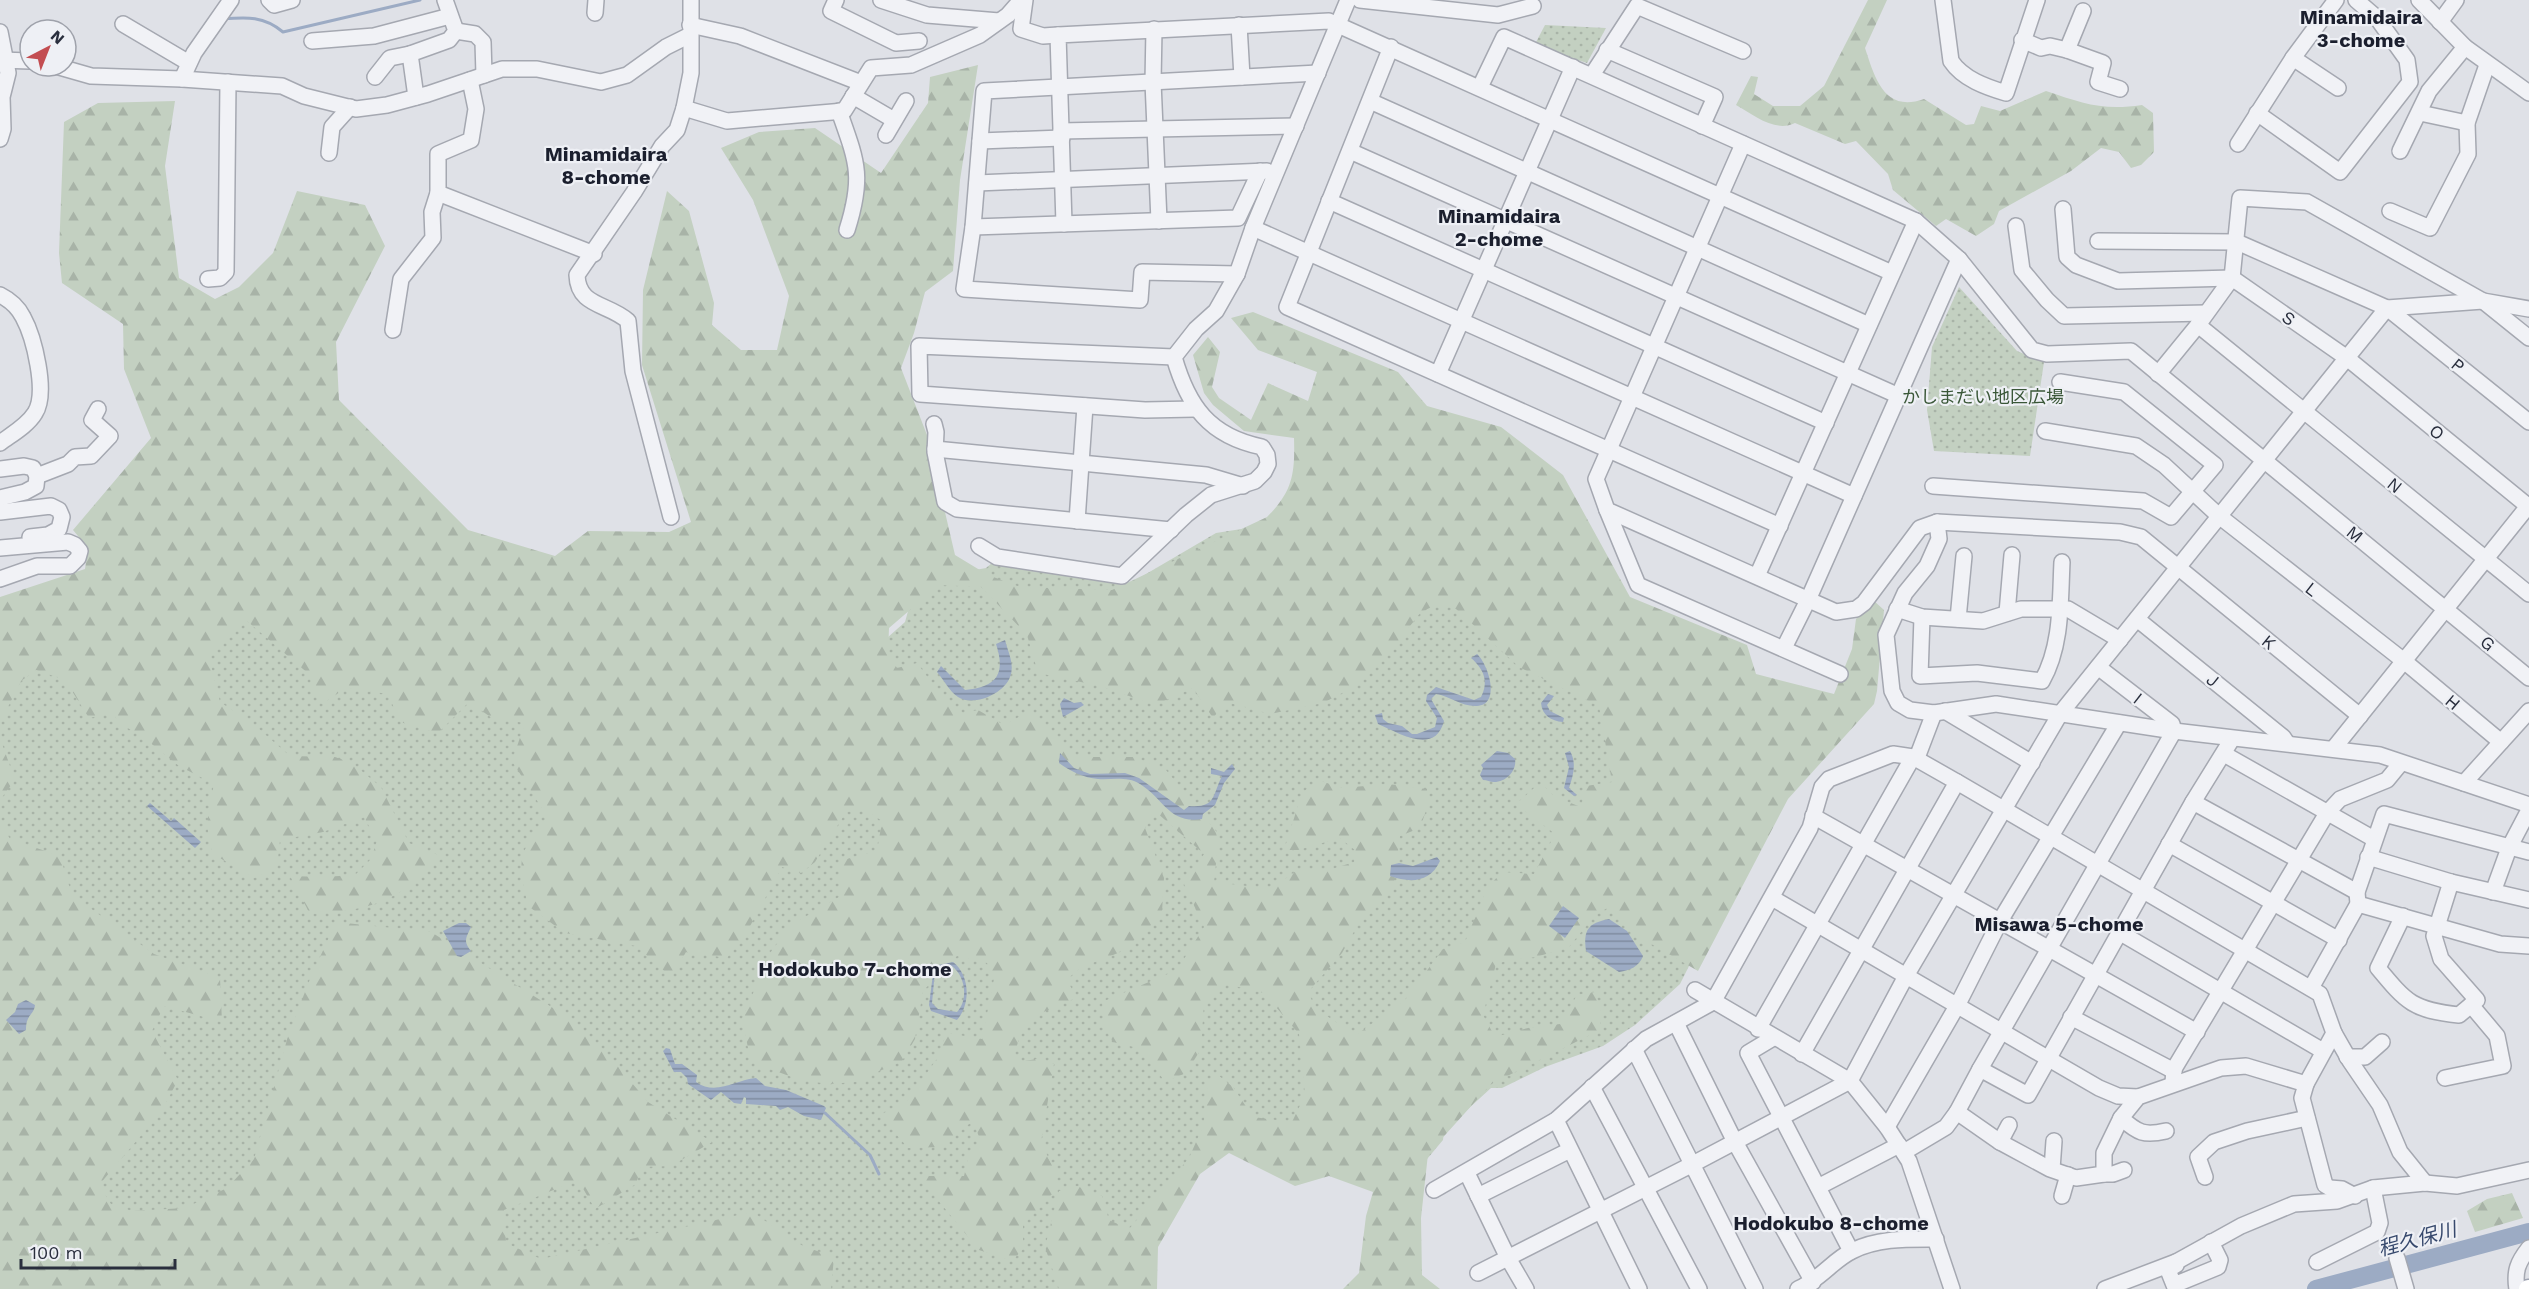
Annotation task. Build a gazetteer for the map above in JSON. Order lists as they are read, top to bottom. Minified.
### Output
{"streets":{"street":["S","P","O","N","M","L","K","G","J","I","H"]},"crossings":[["S","O"],["M","G"],["L","H"]],"districts":["Minamidaira 3-chome","Minamidaira 8-chome","Minamidaira 2-chome","Misawa 5-chome","Hodokubo 7-chome","Hodokubo 8-chome"],"water":["程久保川"],"parks":["かしまだい地区広場"],"scale_bar":"100 m","north":"top right"}
